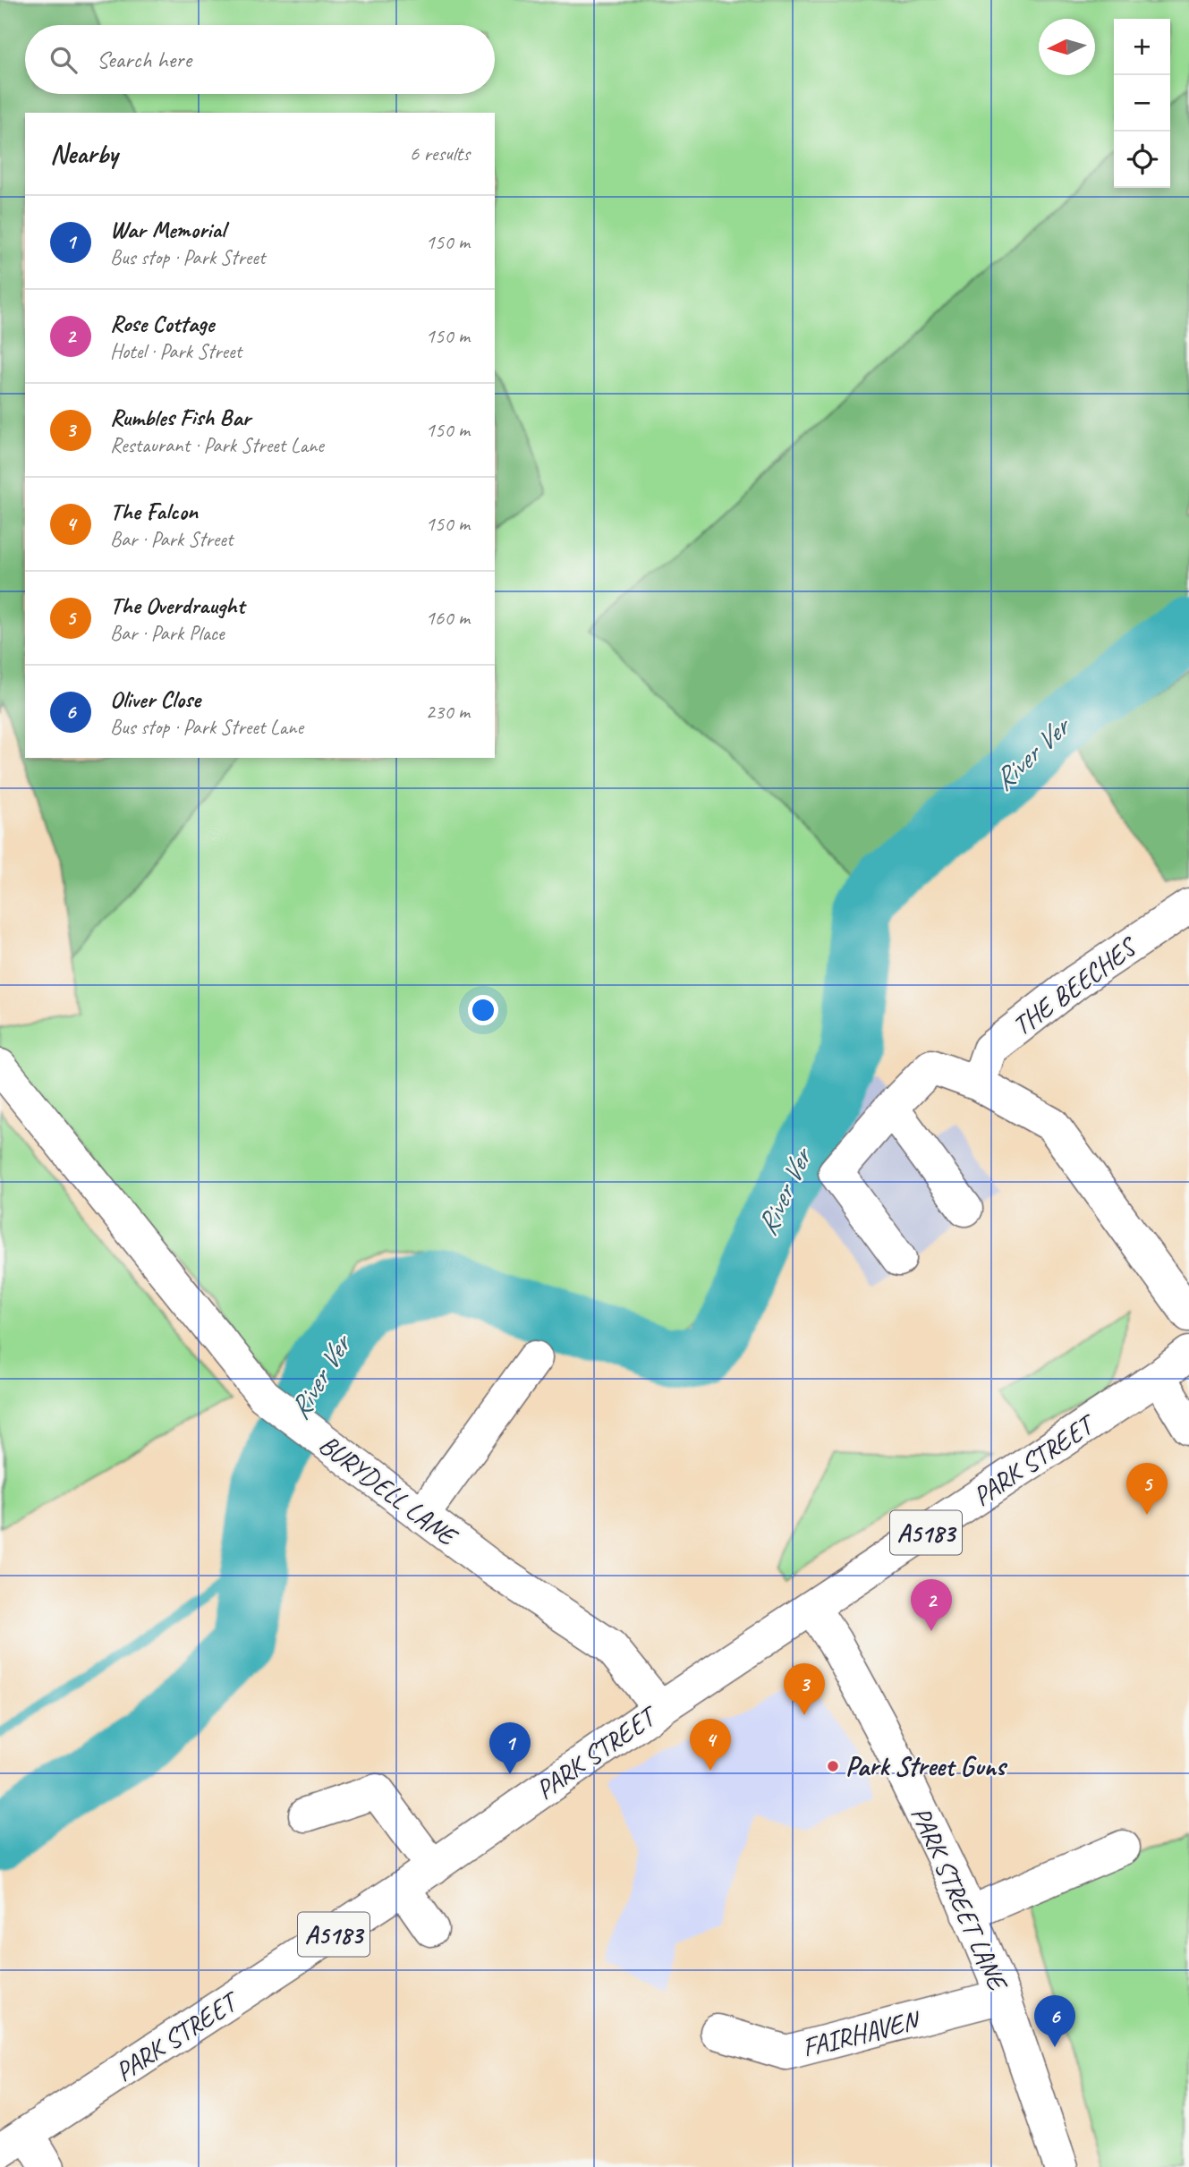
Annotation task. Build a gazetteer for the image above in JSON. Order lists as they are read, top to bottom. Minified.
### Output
{"streets":{"street":["THE BEECHES","PARK STREET","BURYDELL LANE","A5183","PARK STREET LANE","FAIRHAVEN"]},"crossings":[["PARK STREET","BURYDELL LANE"],["PARK STREET","PARK STREET LANE"],["PARK STREET LANE","FAIRHAVEN"]],"water":["River Ver"],"places":["Park Street Guns"],"north":"left","page":{"map_buttons":["+","−"],"search":"Search here","heading":["Nearby","6 results"],"list":[{"mark":"1","name":"War Memorial","note":"Bus stop · Park Street","value":"150 m"},{"mark":"2","name":"Rose Cottage","note":"Hotel · Park Street","value":"150 m"},{"mark":"3","name":"Rumbles Fish Bar","note":"Restaurant · Park Street Lane","value":"150 m"},{"mark":"4","name":"The Falcon","note":"Bar · Park Street","value":"150 m"},{"mark":"5","name":"The Overdraught","note":"Bar · Park Place","value":"160 m"},{"mark":"6","name":"Oliver Close","note":"Bus stop · Park Street Lane","value":"230 m"}],"pins":["5","2","3","4","1","6"]}}
